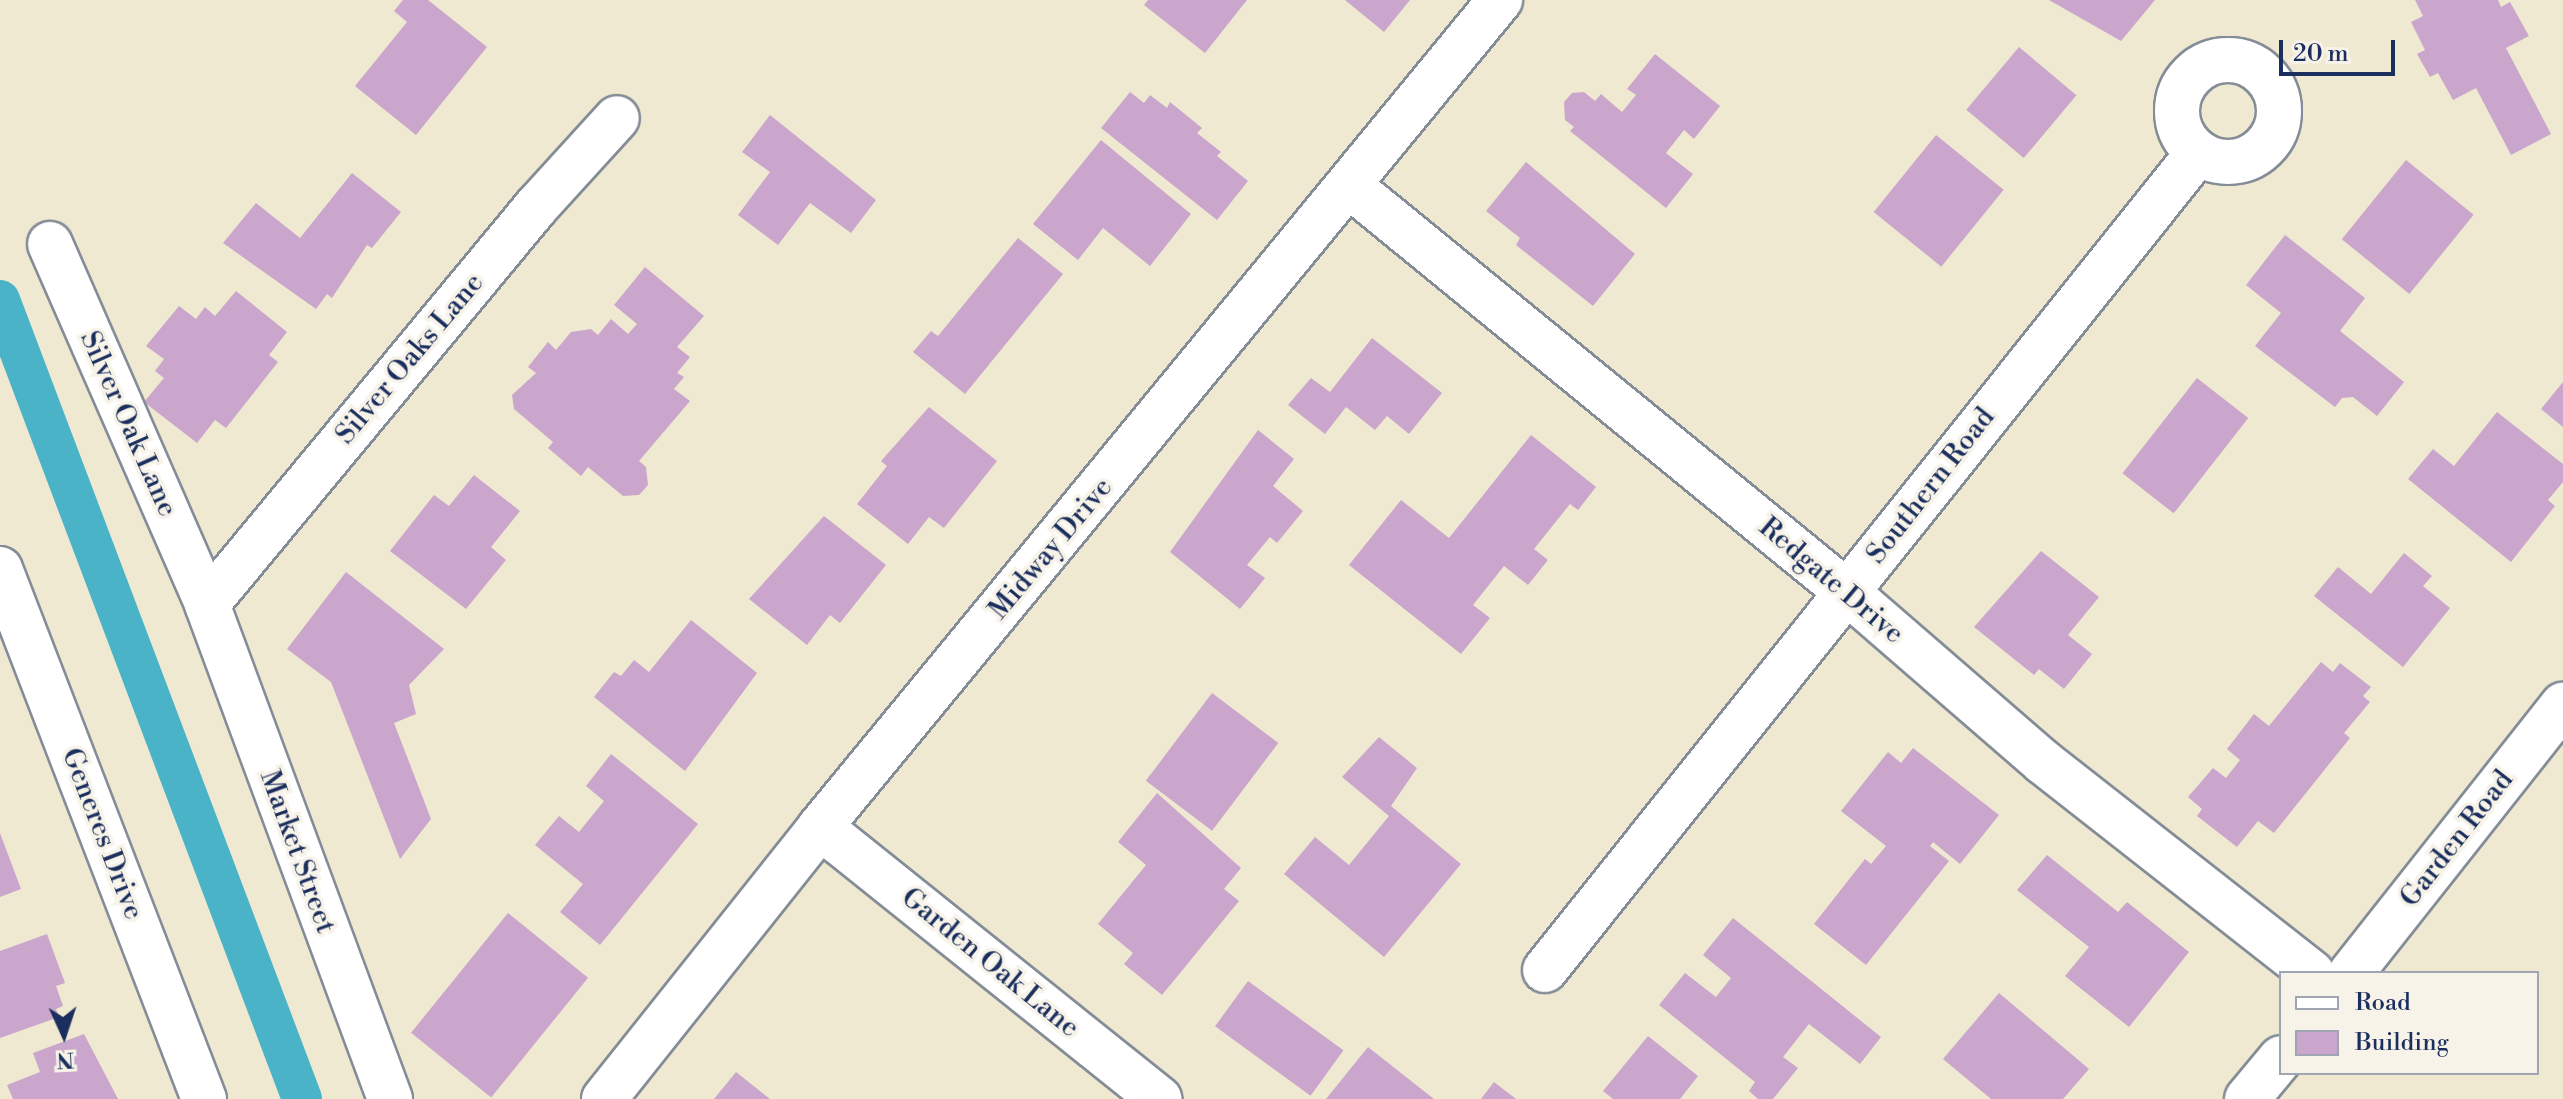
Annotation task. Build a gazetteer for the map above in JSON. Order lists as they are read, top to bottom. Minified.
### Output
{"streets":{"street":["Silver Oaks Lane","Silver Oak Lane","Southern Road","Midway Drive","Redgate Drive","Generes Drive","Garden Road","Market Street","Garden Oak Lane"]},"crossings":[["Silver Oaks Lane","Silver Oak Lane"],["Silver Oaks Lane","Market Street"],["Silver Oak Lane","Market Street"],["Southern Road","Redgate Drive"],["Midway Drive","Redgate Drive"],["Midway Drive","Garden Oak Lane"]],"legend":["Road","Building"],"scale_bar":"20 m","north":"bottom"}
